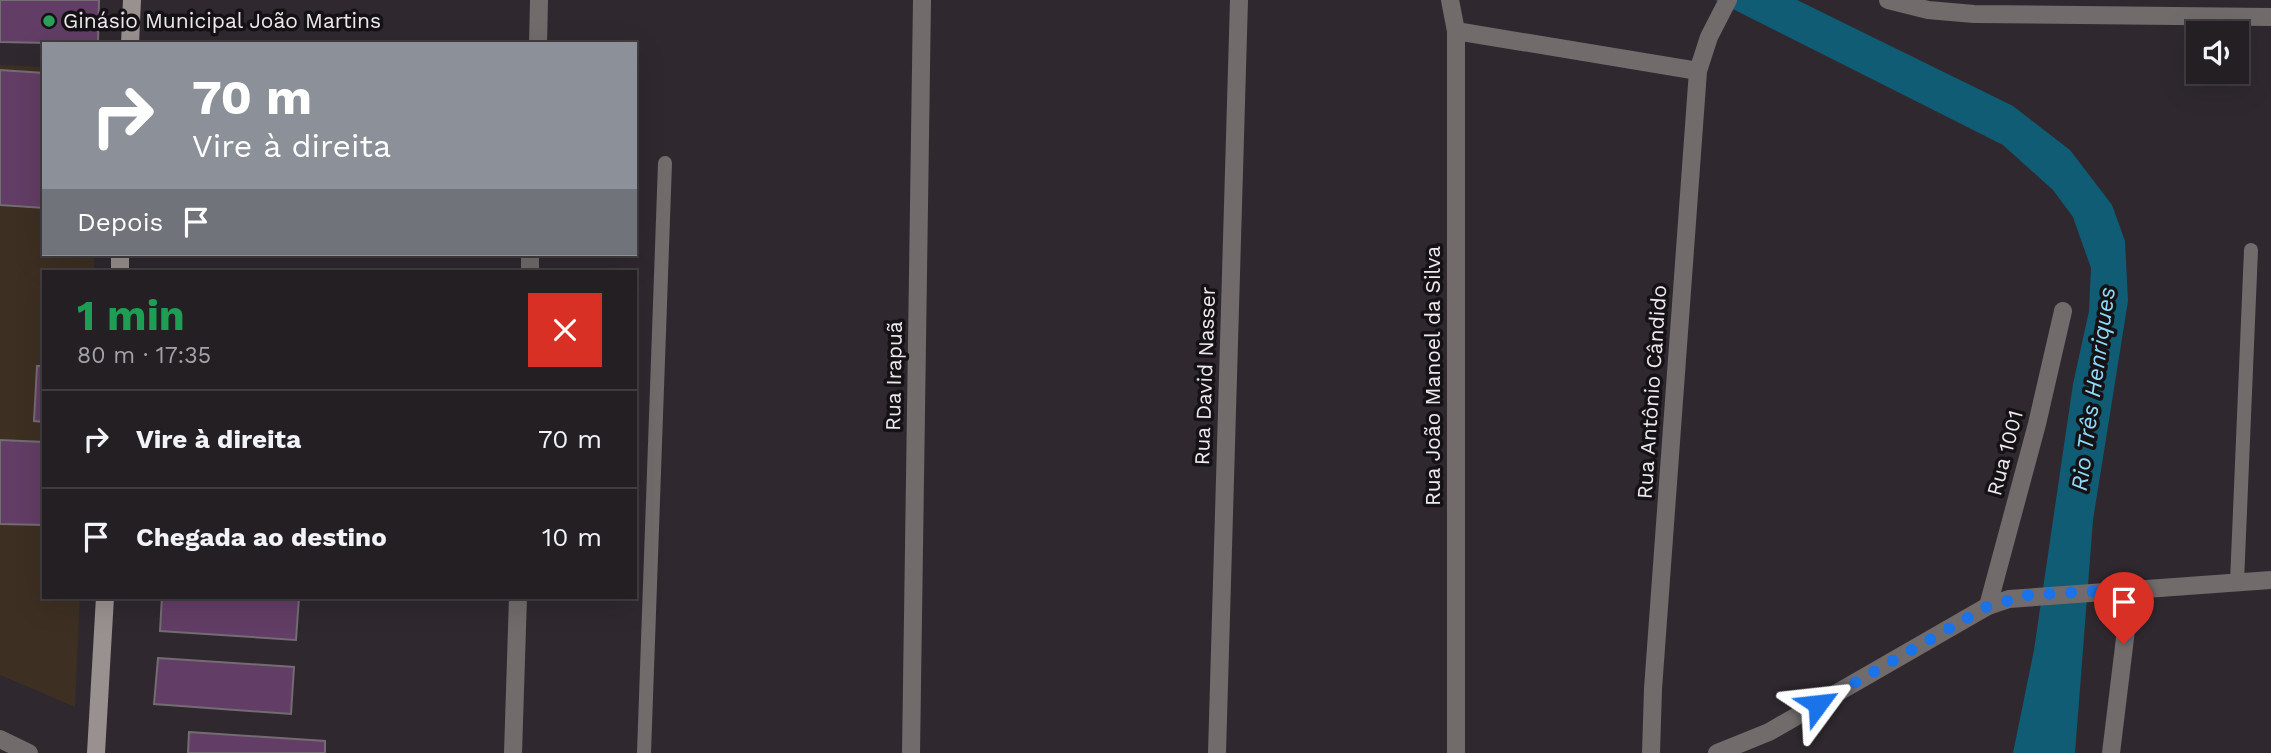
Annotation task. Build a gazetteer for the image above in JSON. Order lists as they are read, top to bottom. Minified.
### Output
{"streets":{"street":["Rua Irapuã","Rua David Nasser","Rua João Manoel da Silva","Rua Antônio Cândido","Rua 1001"]},"water":["Rio Três Henriques"],"places":["Ginásio Municipal João Martins"],"page":{"turn":["70 m","Vire à direita"],"then":"Depois","heading":["1 min","80 m · 17:35"],"list":[{"name":"Vire à direita","value":"70 m"},{"name":"Chegada ao destino","value":"10 m"}]}}
